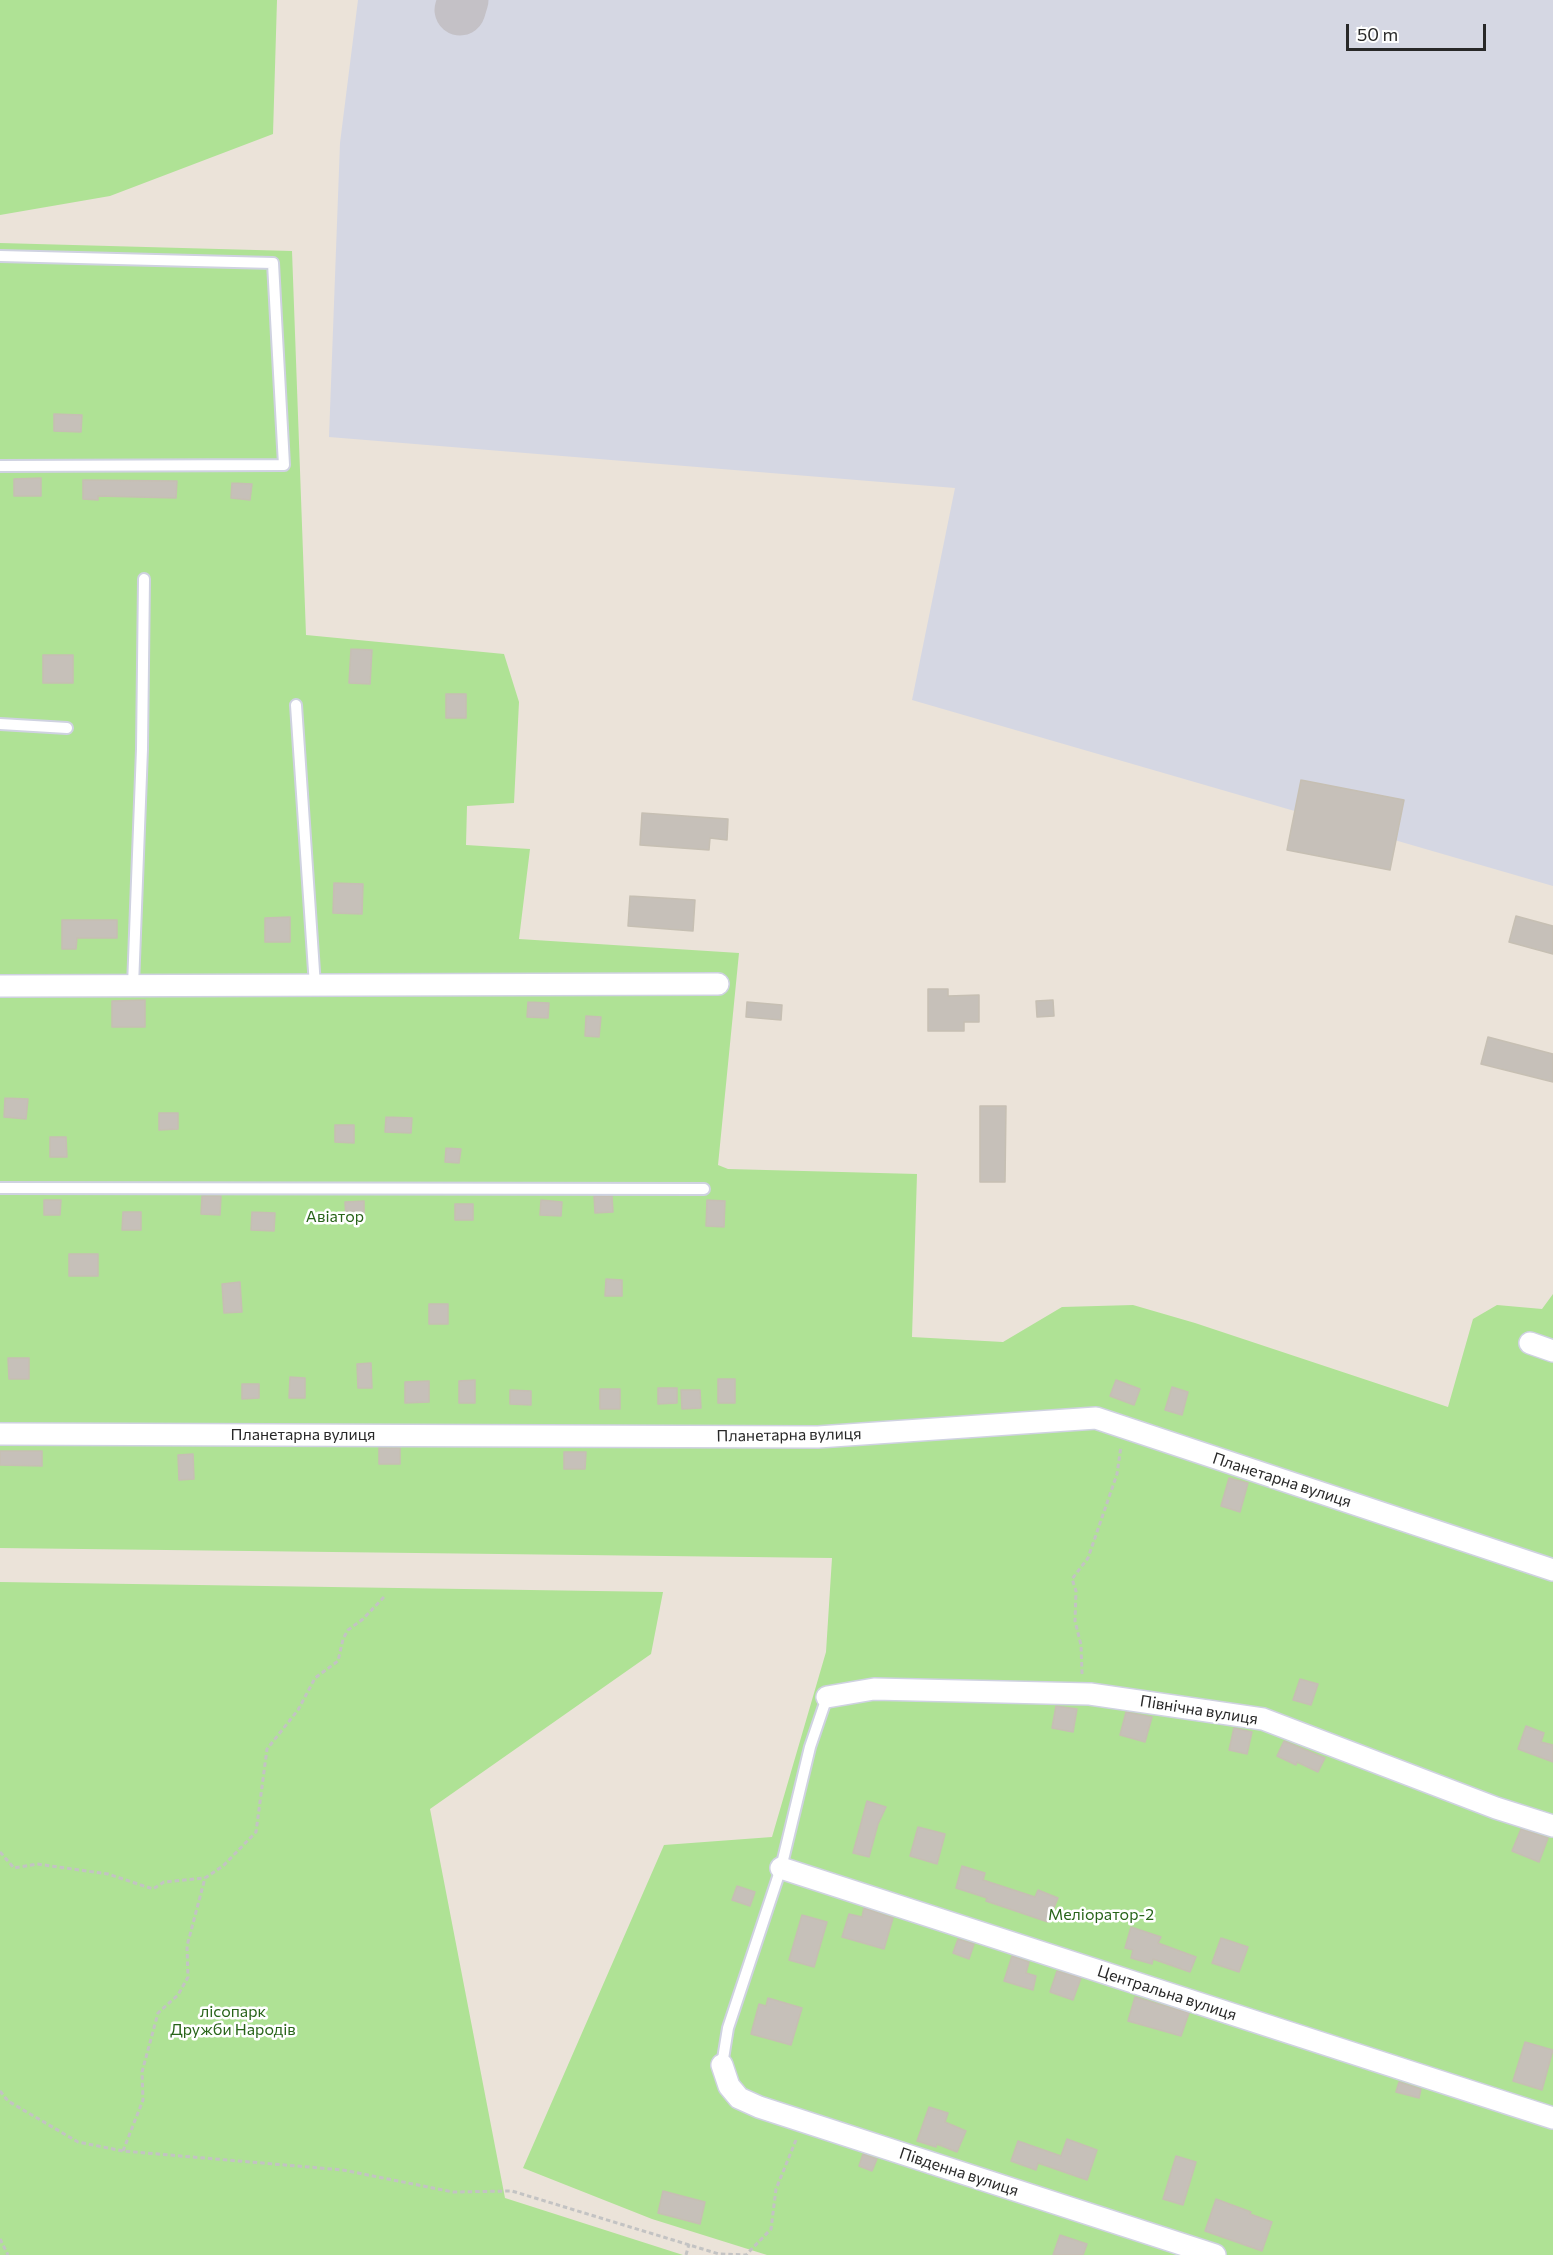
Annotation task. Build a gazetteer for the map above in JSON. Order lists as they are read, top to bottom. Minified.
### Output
{"streets":{"street":["Планетарна вулиця","Північна вулиця","Центральна вулиця","Південна вулиця"]},"parks":["Авіатор","Меліоратор-2","лісопарк Дружби Народів"],"scale_bar":"50 m"}
